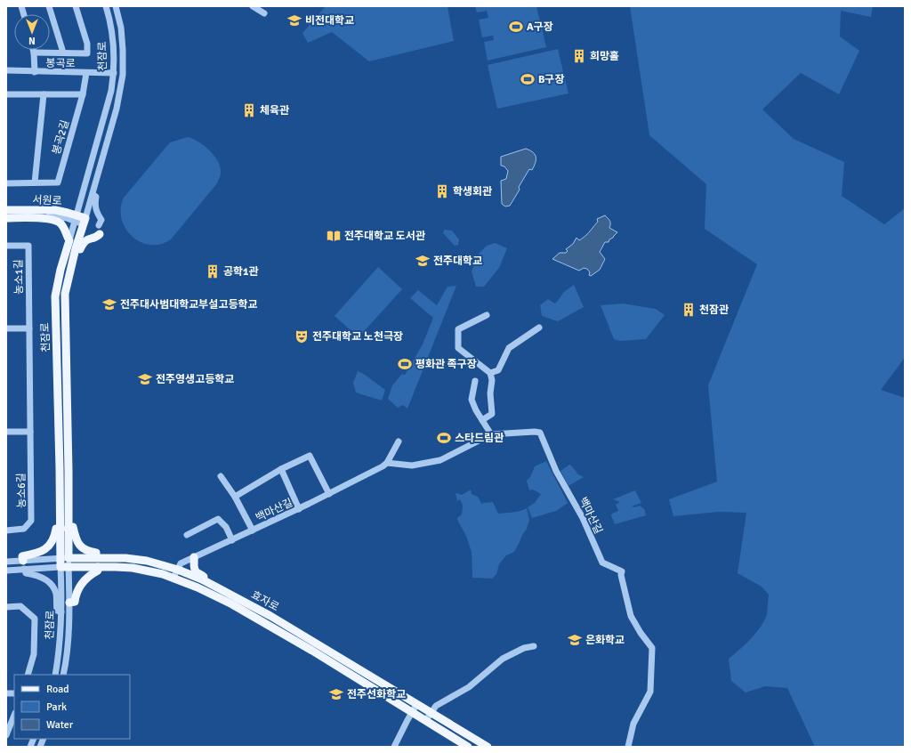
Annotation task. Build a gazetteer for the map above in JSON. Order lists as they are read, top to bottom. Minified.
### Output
{"streets":{"main road":["천잠로","서원로","효자로"],"street":["봉곡로","봉곡2길","농소1길","농소6길","백마산길"]},"crossings":[["천잠로","봉곡로"],["천잠로","서원로"],["천잠로","효자로"],["봉곡로","봉곡2길"],["농소1길","농소6길"],["백마산길","효자로"]],"places":{"school or university":["비전대학교","전주대학교","전주대사범대학교부설고등학교","전주영생고등학교","은화학교","전주선화학교"],"sports":["A구장","B구장","평화관 족구장","스타드림관"],"building":["희망홀","체육관","학생회관","공학1관","천잠관"],"library":["전주대학교 도서관"],"theatre":["전주대학교 노천극장"]},"legend":["Road","Park","Water"],"north":"bottom"}
